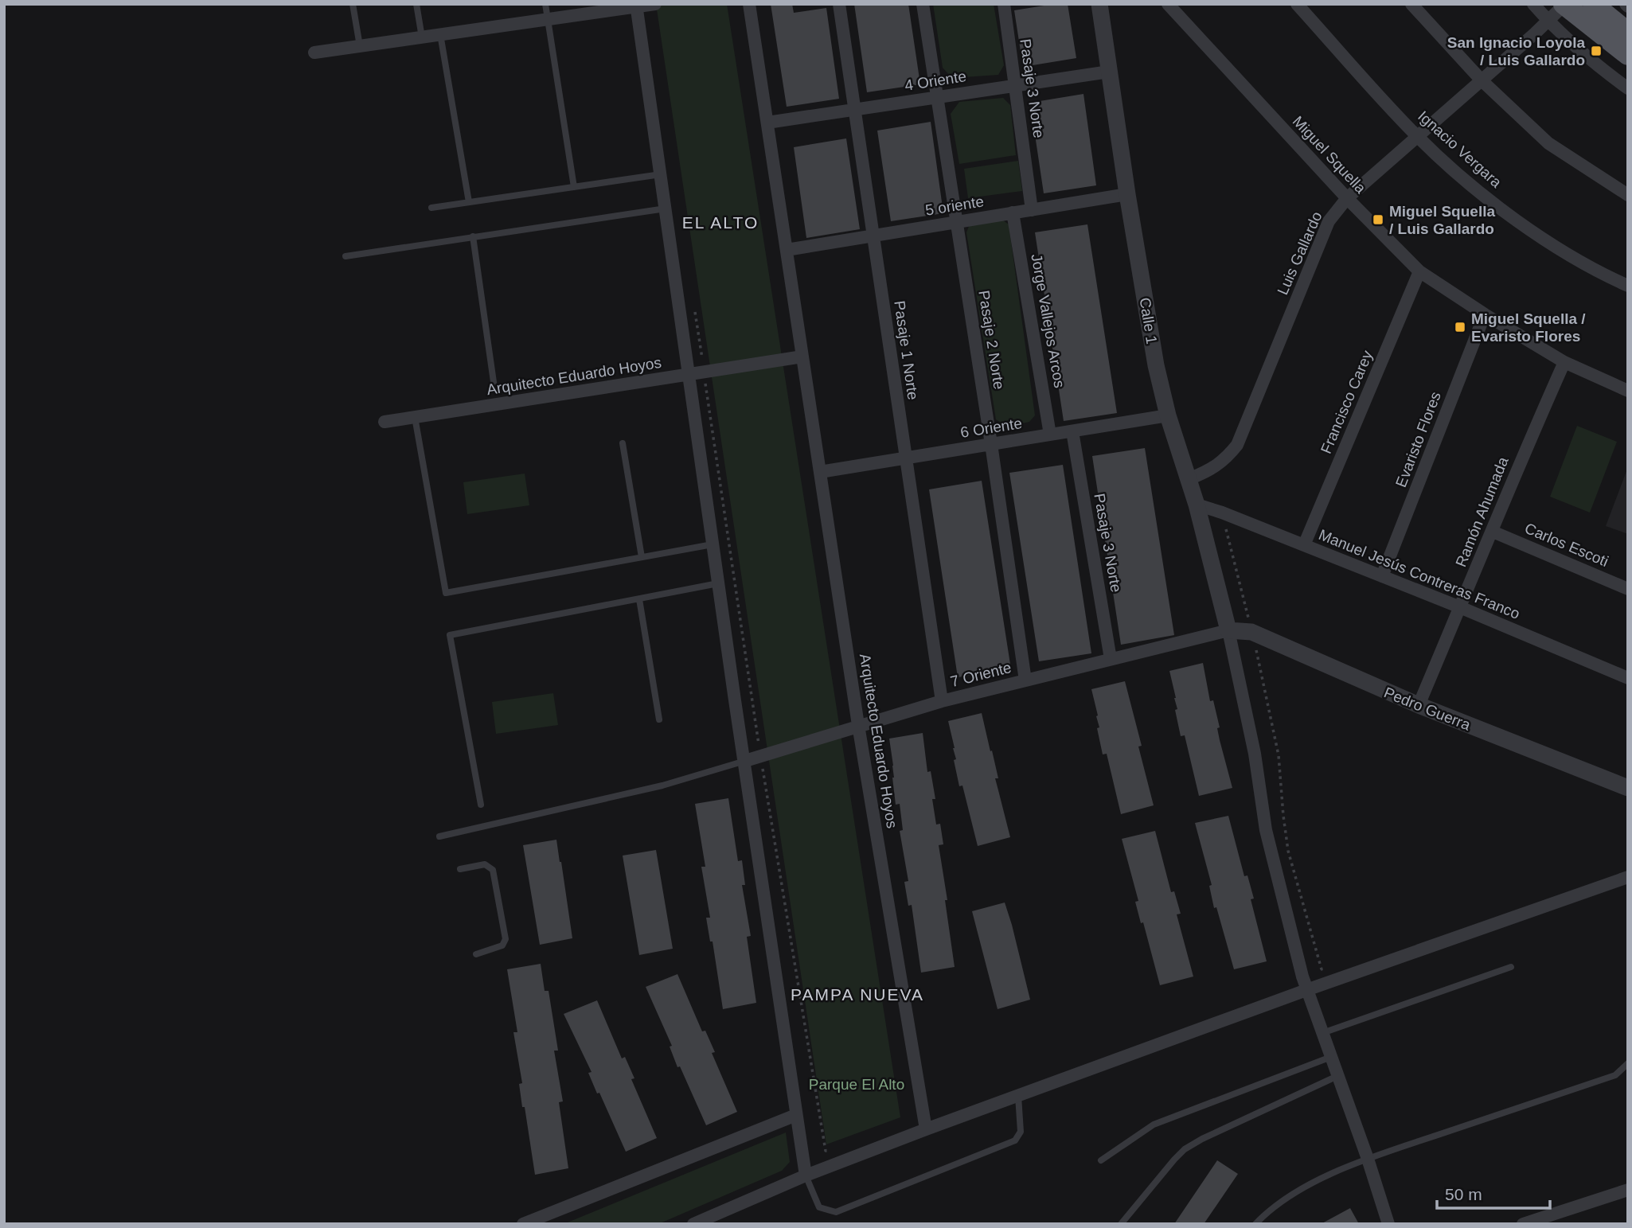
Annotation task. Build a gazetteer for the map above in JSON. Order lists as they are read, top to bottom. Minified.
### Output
{"streets":{"street":["4 Oriente","Pasaje 3 Norte","Ignacio Vergara","Miguel Squella","5 oriente","Luis Gallardo","Jorge Vallejos Arcos","Calle 1","Pasaje 2 Norte","Pasaje 1 Norte","Arquitecto Eduardo Hoyos","Francisco Carey","6 Oriente","Evaristo Flores","Ramón Ahumada","Carlos Escoti","Manuel Jesús Contreras Franco","7 Oriente","Pedro Guerra"]},"crossings":[["4 Oriente","Pasaje 3 Norte"],["4 Oriente","Calle 1"],["4 Oriente","Pasaje 2 Norte"],["4 Oriente","Pasaje 1 Norte"],["4 Oriente","Arquitecto Eduardo Hoyos"],["Pasaje 3 Norte","5 oriente"],["Pasaje 3 Norte","6 Oriente"],["Pasaje 3 Norte","7 Oriente"],["Ignacio Vergara","Luis Gallardo"],["Miguel Squella","Luis Gallardo"],["Miguel Squella","Francisco Carey"],["Miguel Squella","Evaristo Flores"],["Miguel Squella","Ramón Ahumada"],["5 oriente","Jorge Vallejos Arcos"],["5 oriente","Calle 1"],["5 oriente","Pasaje 2 Norte"],["5 oriente","Pasaje 1 Norte"],["5 oriente","Arquitecto Eduardo Hoyos"],["Luis Gallardo","Calle 1"],["Jorge Vallejos Arcos","6 Oriente"],["Calle 1","6 Oriente"],["Calle 1","Manuel Jesús Contreras Franco"],["Calle 1","7 Oriente"],["Calle 1","Pedro Guerra"],["Pasaje 2 Norte","6 Oriente"],["Pasaje 2 Norte","7 Oriente"],["Pasaje 1 Norte","6 Oriente"],["Pasaje 1 Norte","7 Oriente"],["Arquitecto Eduardo Hoyos","6 Oriente"],["Arquitecto Eduardo Hoyos","7 Oriente"],["Francisco Carey","Manuel Jesús Contreras Franco"],["Evaristo Flores","Manuel Jesús Contreras Franco"],["Ramón Ahumada","Carlos Escoti"],["Ramón Ahumada","Manuel Jesús Contreras Franco"],["Ramón Ahumada","Pedro Guerra"],["7 Oriente","Pedro Guerra"]],"districts":["EL ALTO","PAMPA NUEVA"],"parks":["Parque El Alto"],"places":{"transit":["San Ignacio Loyola / Luis Gallardo","Miguel Squella / Luis Gallardo","Miguel Squella / Evaristo Flores"]},"scale_bar":"50 m"}
